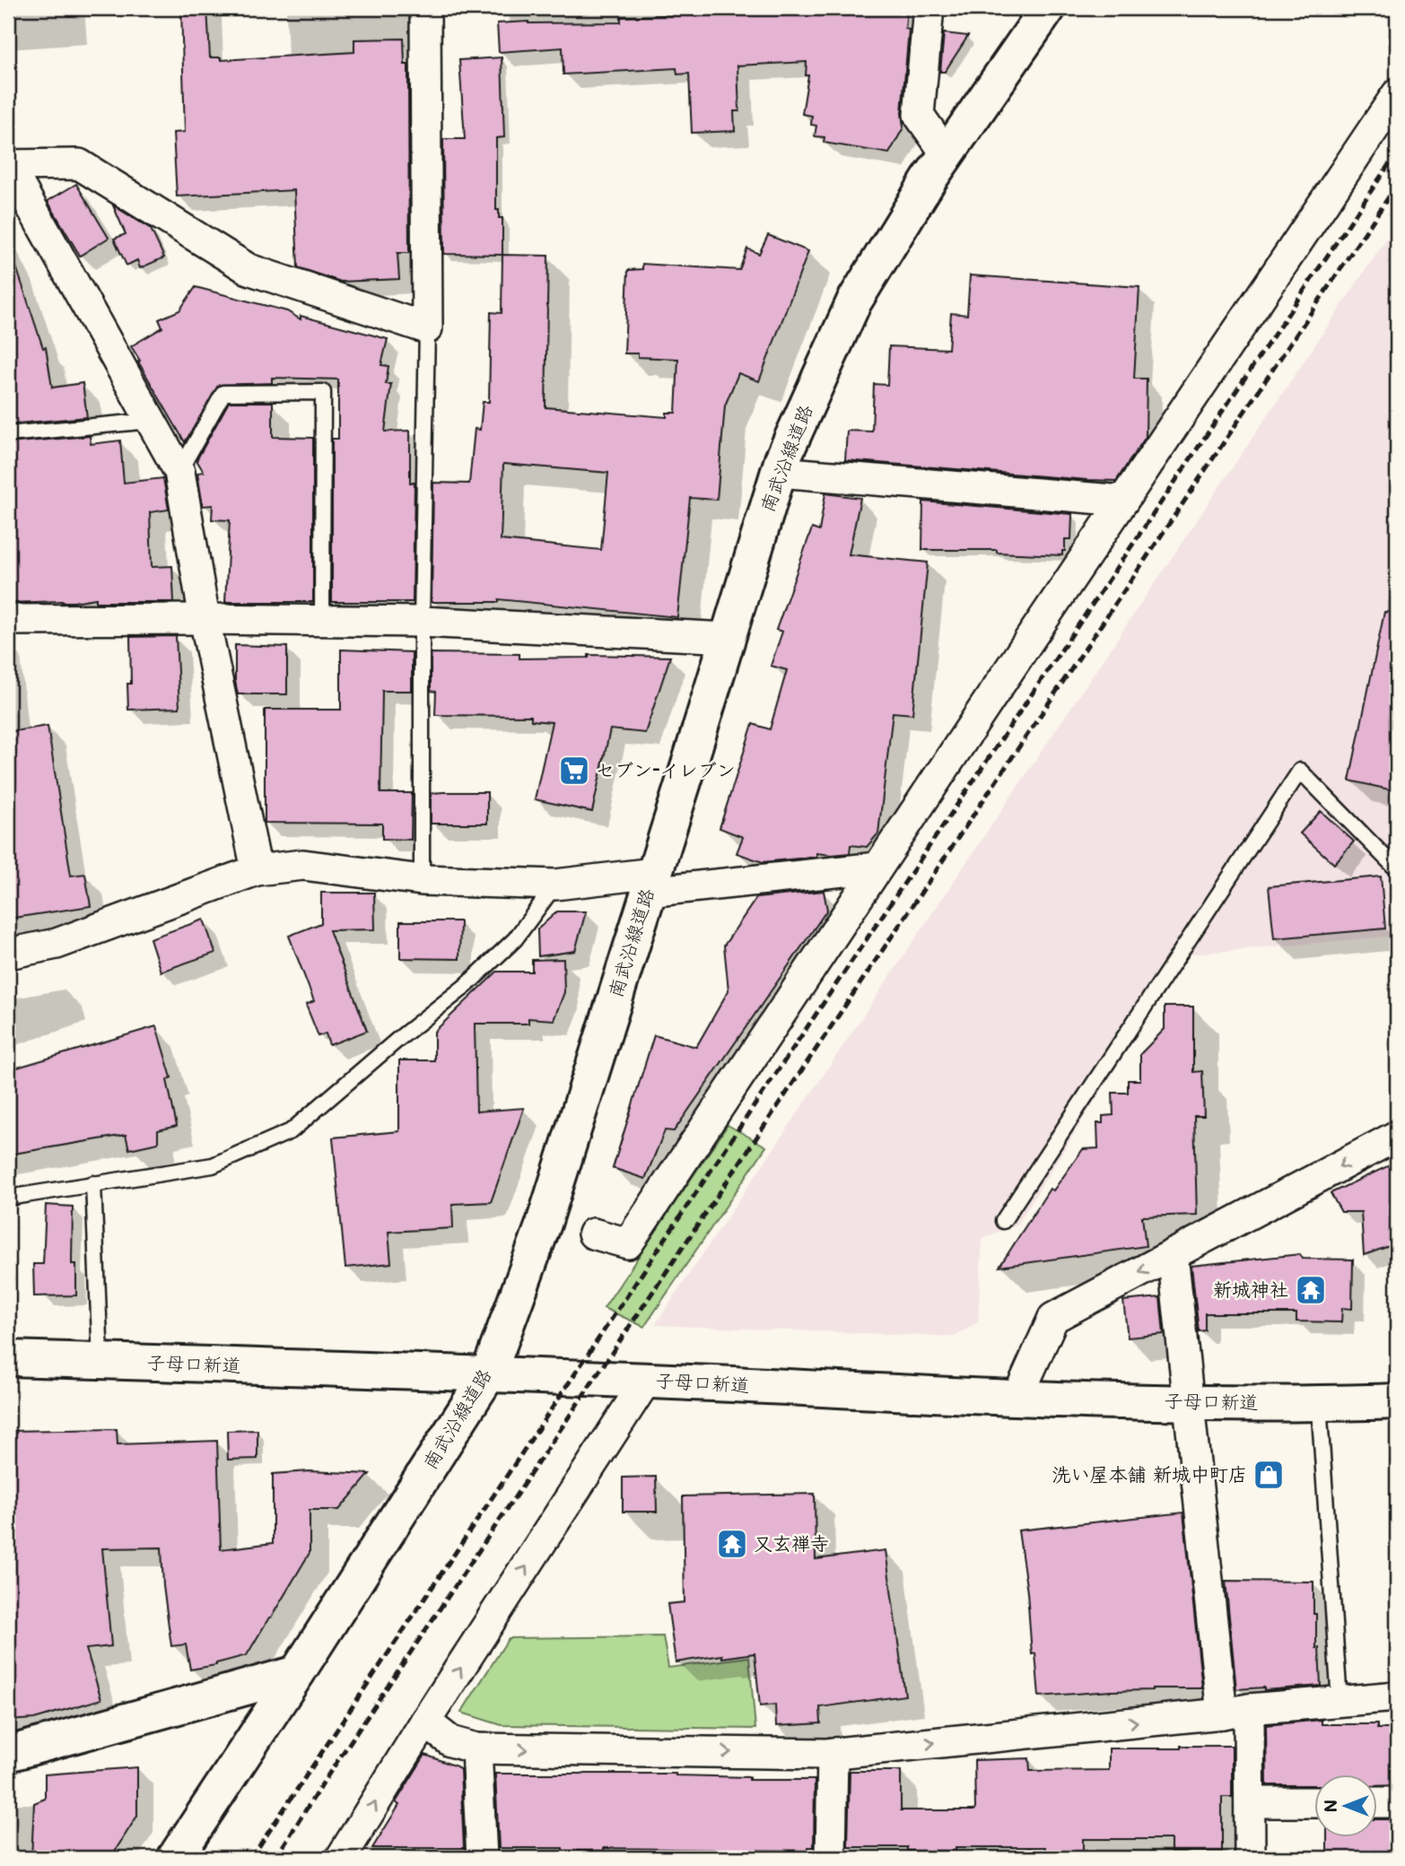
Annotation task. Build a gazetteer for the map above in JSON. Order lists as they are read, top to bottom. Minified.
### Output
{"streets":{"street":["南武沿線道路","子母口新道"]},"crossings":[["南武沿線道路","子母口新道"]],"places":{"supermarket":["セブン-イレブン"],"temple":["新城神社","又玄禅寺"],"shop":["洗い屋本舗 新城中町店"]},"north":"left"}
